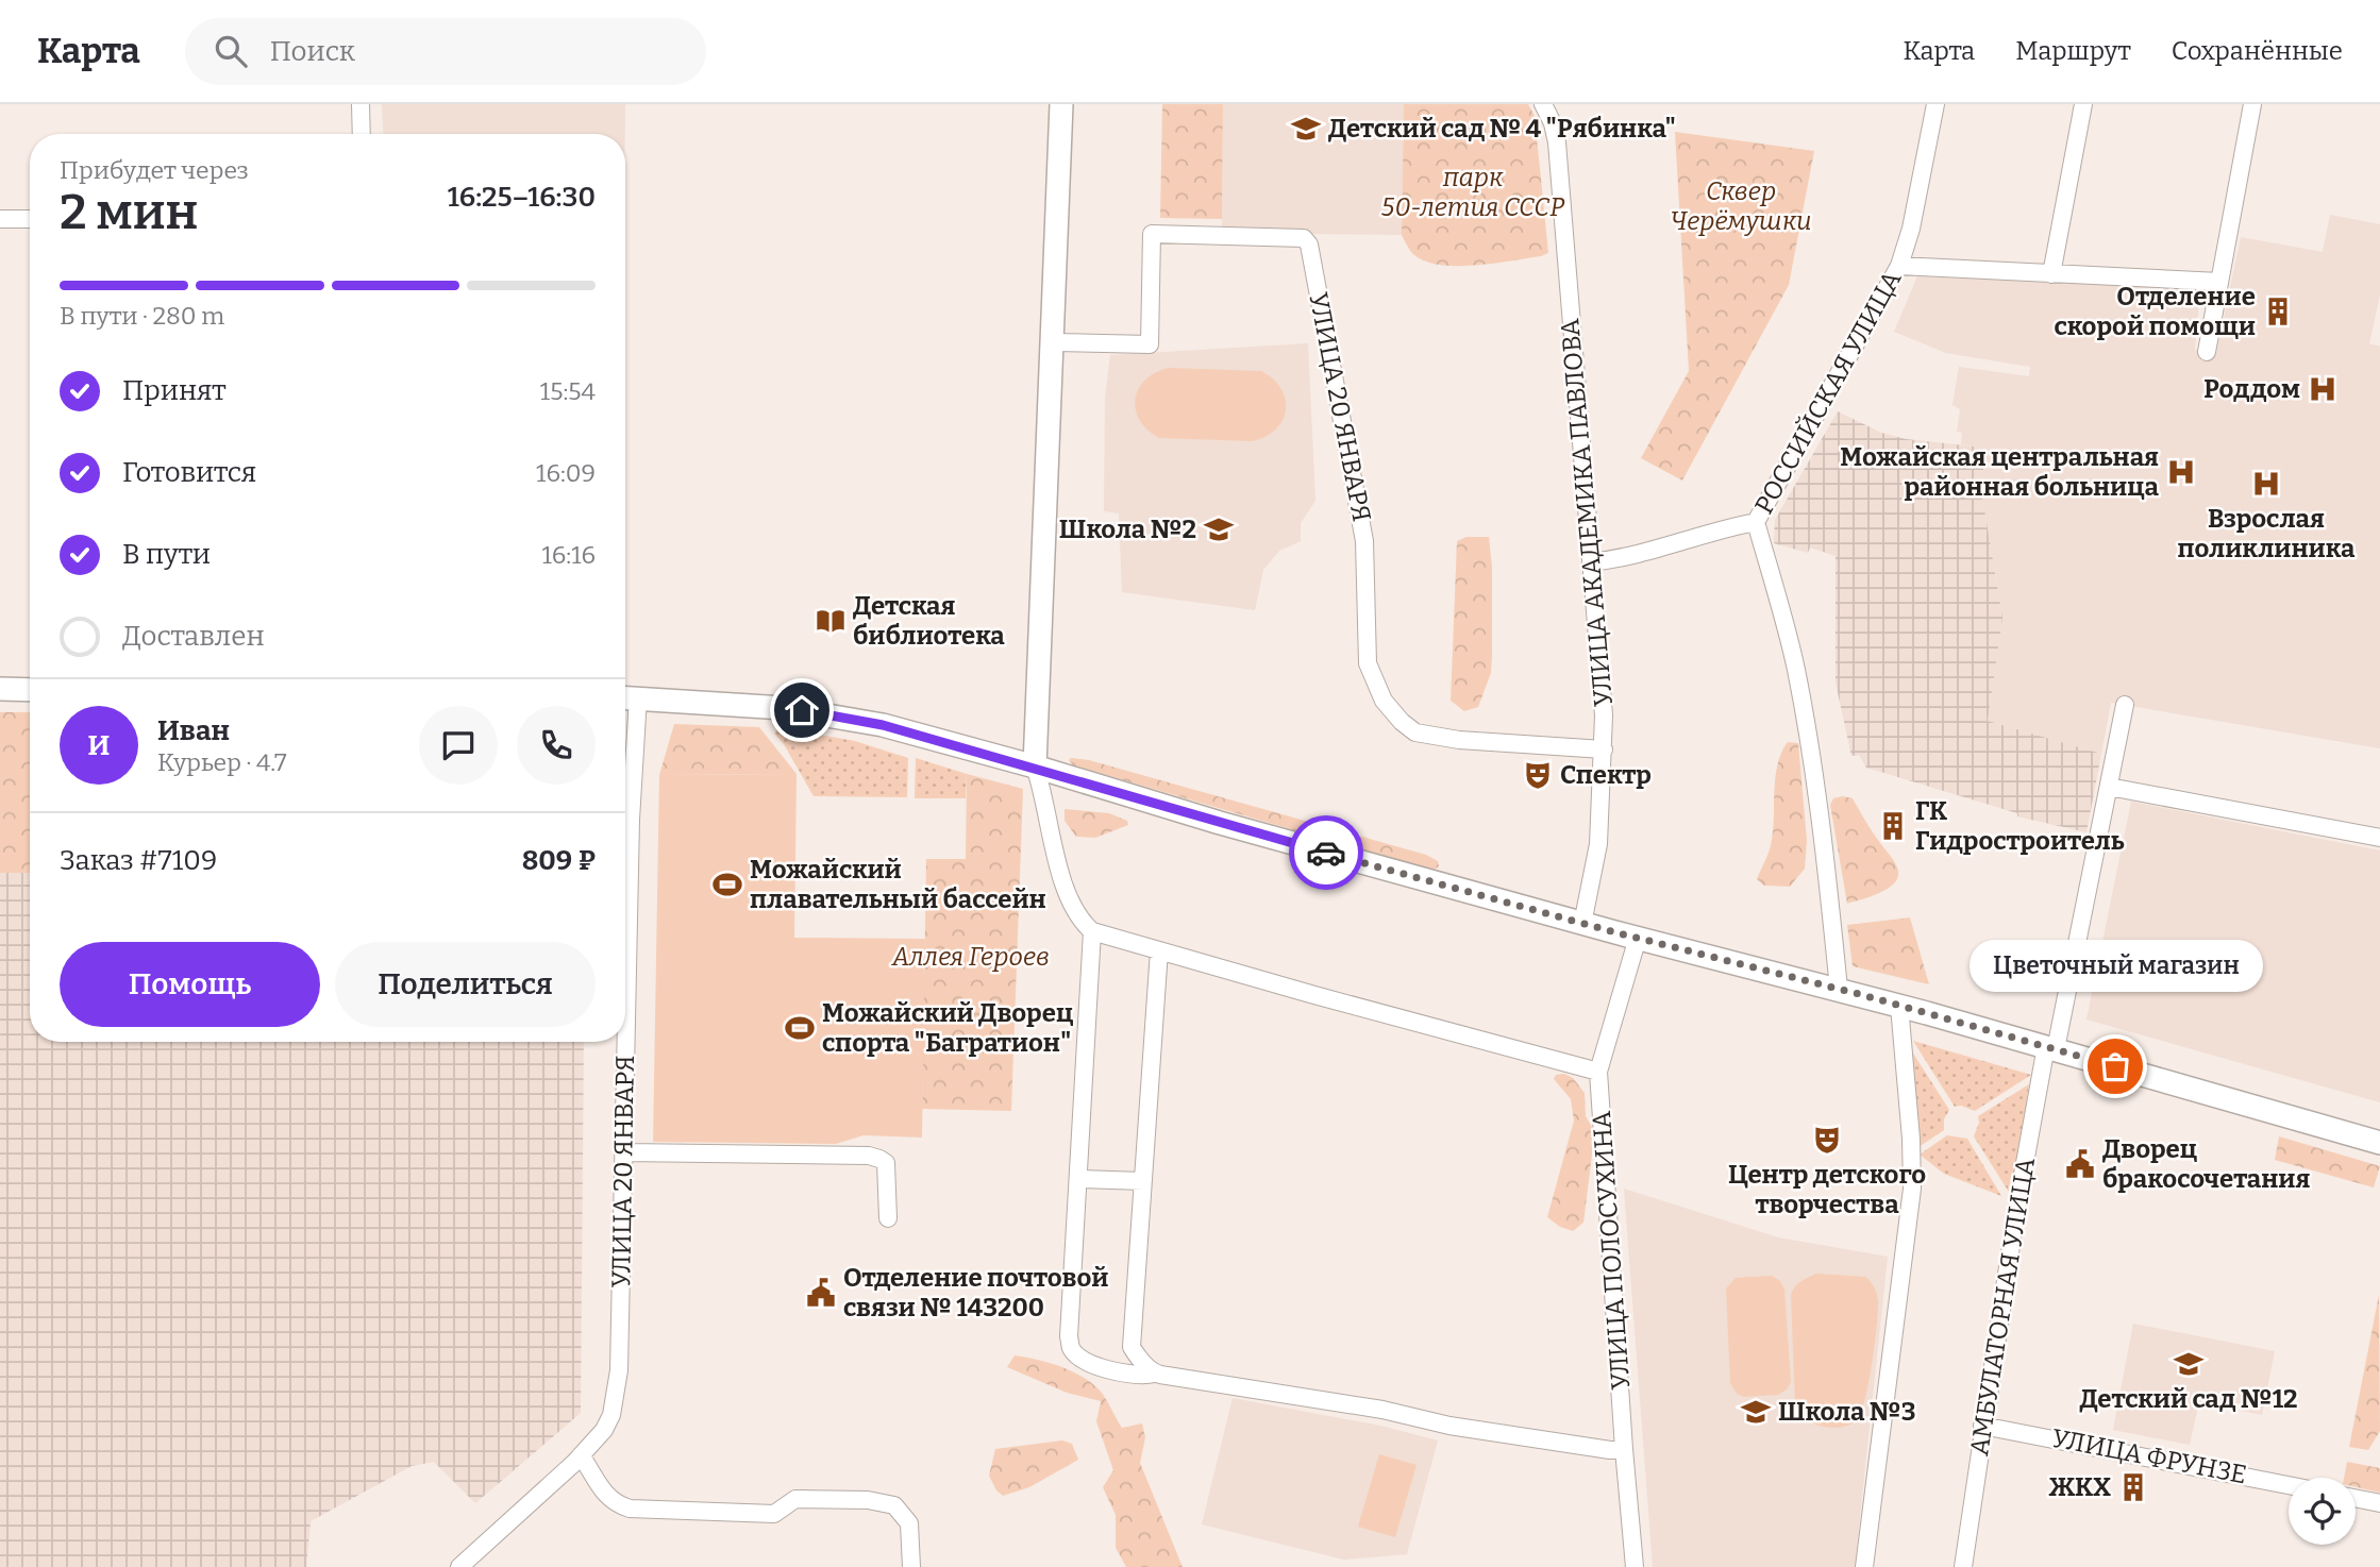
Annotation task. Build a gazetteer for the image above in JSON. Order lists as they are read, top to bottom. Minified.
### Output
{"streets":{"street":["РОССИЙСКАЯ УЛИЦА","УЛИЦА 20 ЯНВАРЯ","УЛИЦА АКАДЕМИКА ПАВЛОВА","УЛИЦА ПОЛОСУХИНА","АМБУЛАТОРНАЯ УЛИЦА","УЛИЦА ФРУНЗЕ"]},"crossings":[["УЛИЦА 20 ЯНВАРЯ","УЛИЦА АКАДЕМИКА ПАВЛОВА"],["АМБУЛАТОРНАЯ УЛИЦА","УЛИЦА ФРУНЗЕ"]],"parks":["парк 50-летия СССР","Сквер Черёмушки","Аллея Героев"],"places":{"school or university":["Детский сад № 4 \"Рябинка\"","Школа №2","Детский сад №12","Школа №3"],"building":["Отделение скорой помощи","ГК Гидростроитель","ЖКХ"],"hospital":["Роддом","Можайская центральная районная больница","Взрослая поликлиника"],"library":["Детская библиотека"],"theatre":["Спектр","Центр детского творчества"],"sports":["Можайский плавательный бассейн","Можайский Дворец спорта \"Багратион\""],"other":["Цветочный магазин"],"public building":["Дворец бракосочетания","Отделение почтовой связи № 143200"]},"page":{"header":"Карта","search":"Поиск","nav":["Карта","Маршрут","Сохранённые"],"heading":["2 мин","Прибудет через","16:25–16:30"],"panel":["Иван","Курьер · 4.7","Заказ #7109","809 ₽"],"bar":"В пути · 280 m","list":[["Принят","15:54"],["Готовится","16:09"],["В пути","16:16"],"Доставлен"],"round":"И","buttons":["Помощь","Поделиться"],"bubble":"Цветочный магазин"}}
